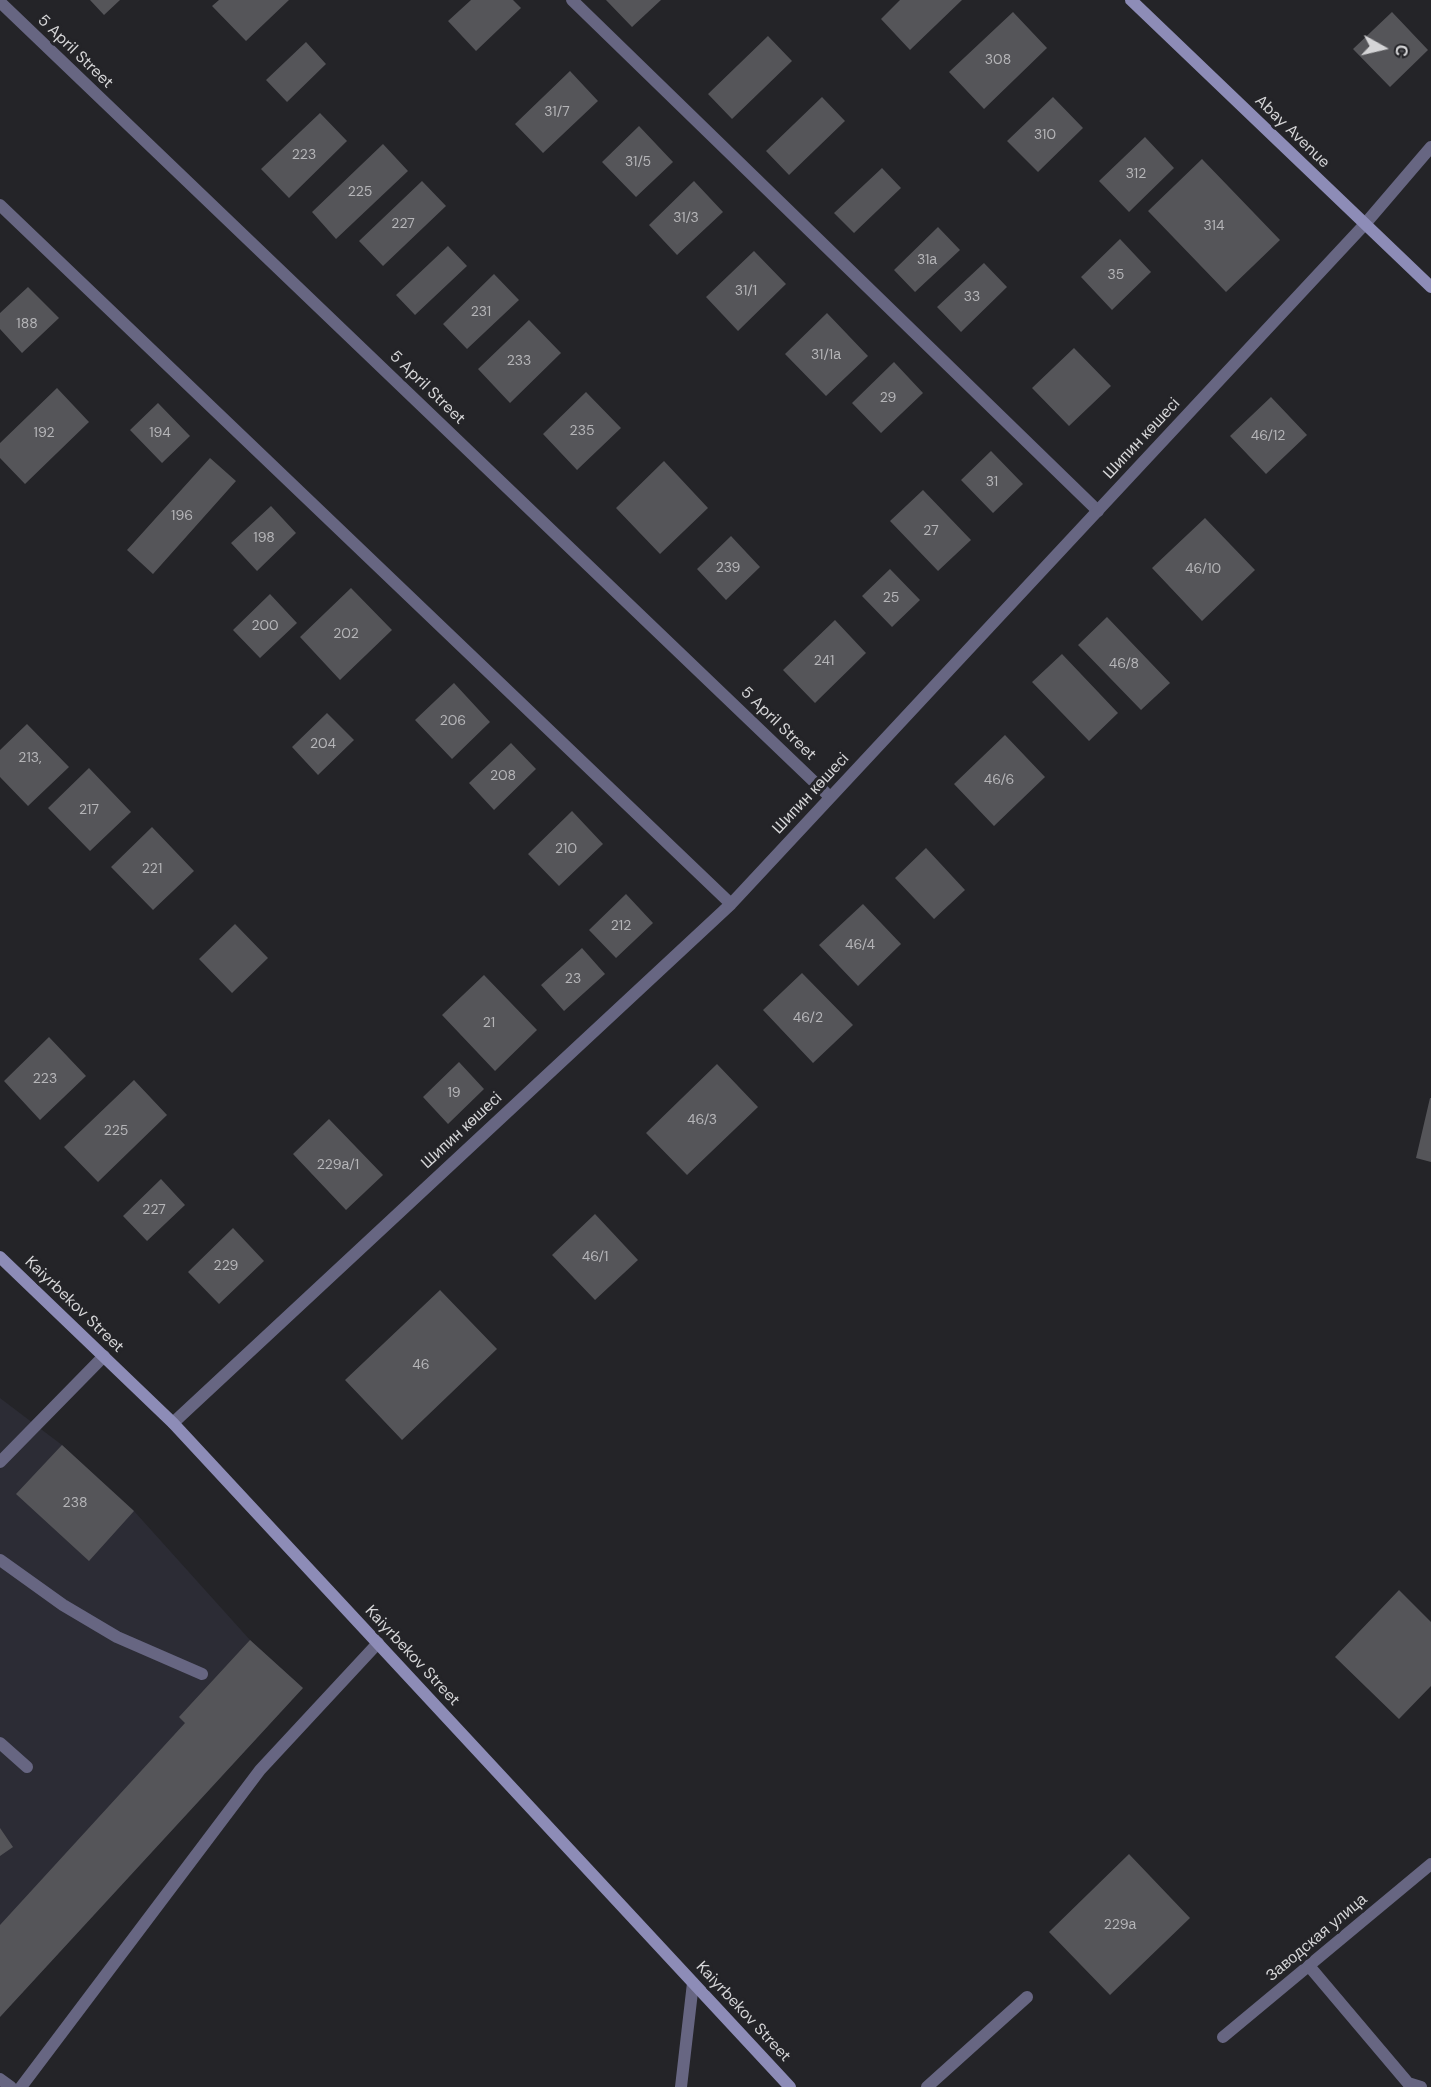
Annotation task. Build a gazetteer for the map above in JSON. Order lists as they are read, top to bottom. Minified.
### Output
{"streets":{"main road":["Abay Avenue","Kaiyrbekov Street"],"street":["5 April Street","Шипин көшесі","Заводская улица"]},"crossings":[["5 April Street","Шипин көшесі"],["Abay Avenue","Шипин көшесі"],["Шипин көшесі","Kaiyrbekov Street"]],"house_numbers":["308","31/7","310","223","31/5","312","225","31/3","227","314","31а","35","31/1","33","231","188","31/1а","233","29","235","192","194","46/12","31","196","27","198","239","46/10","25","200","202","241","46/8","206","204","213,","208","46/6","217","210","221","212","46/4","23","46/2","21","223","19","46/3","225","229а/1","227","46/1","229","46","238","229а"],"north":"right"}
